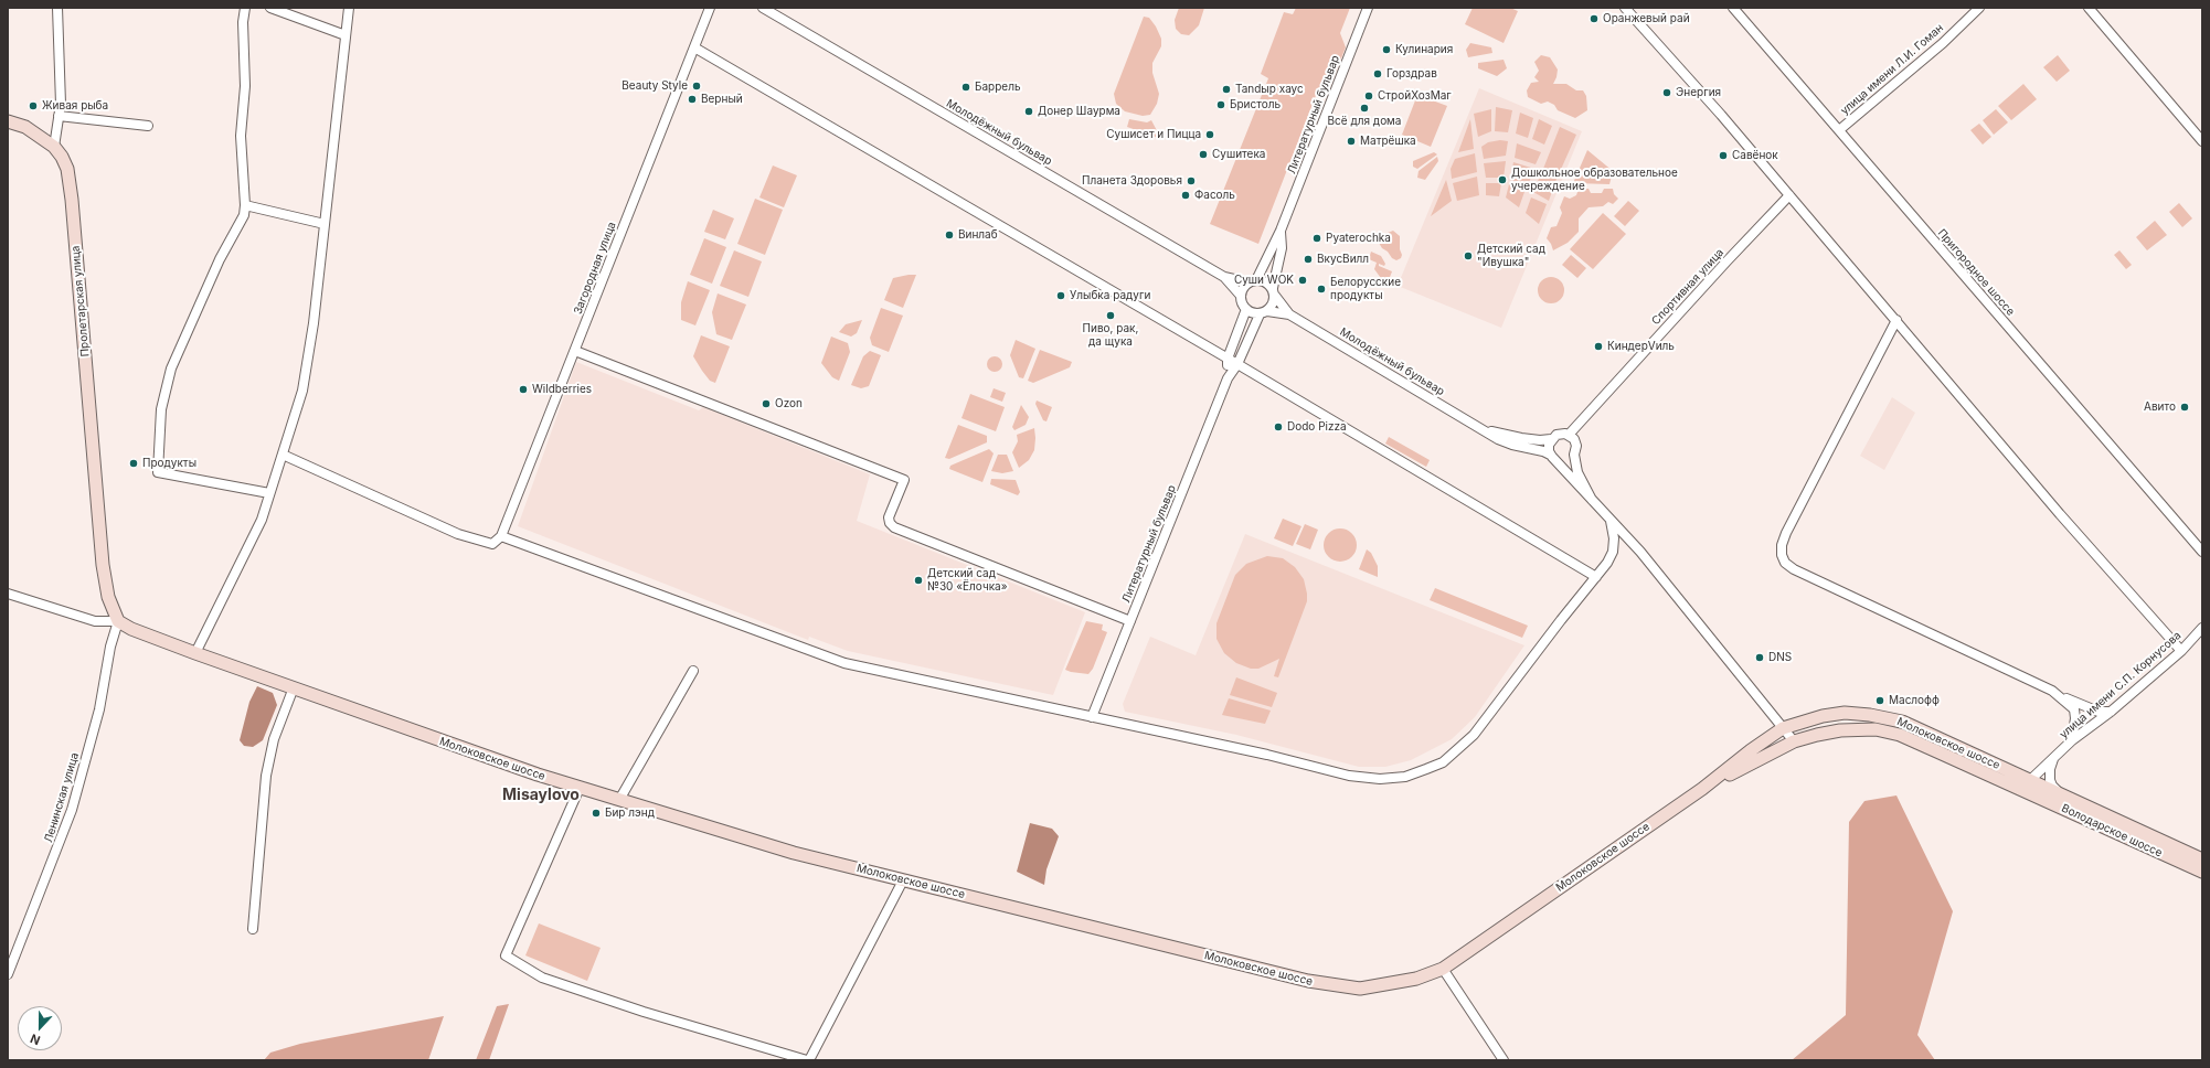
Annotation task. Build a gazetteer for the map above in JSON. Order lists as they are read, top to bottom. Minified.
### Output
{"streets":{"main road":["Пролетарская улица","Молоковское шоссе","Володарское шоссе"],"street":["улица имени Л.И. Гоман","Литературный бульвар","Молодёжный бульвар","Загородная улица","Пригородное шоссе","Спортивная улица","улица имени С.П. Корнусова","Ленинская улица"]},"crossings":[["улица имени Л.И. Гоман","Пригородное шоссе"],["Литературный бульвар","Молодёжный бульвар"],["Молодёжный бульвар","Спортивная улица"],["Пролетарская улица","Молоковское шоссе"],["Пролетарская улица","Ленинская улица"],["улица имени С.П. Корнусова","Молоковское шоссе"],["улица имени С.П. Корнусова","Володарское шоссе"],["Молоковское шоссе","Ленинская улица"],["Молоковское шоссе","Володарское шоссе"]],"districts":["Misaylovo"],"places":["Оранжевый рай","Кулинария","Горздрав","Beauty Style","Баррель","Tandыр хаус","Энергия","СтройХозМаг","Верный","Бристоль","Живая рыба","Всё для дома","Донер Шаурма","Сушисет и Пицца","Матрёшка","Сушитека","Савёнок","Дошкольное образовательное учереждение","Планета Здоровья","Фасоль","Винлаб","Pyaterochka","Детский сад \"Ивушка\"","ВкусВилл","Суши WOK","Белорусские продукты","Улыбка радуги","Пиво, рак, да щука","КиндерVиль","Wildberries","Ozon","Авито","Dodo Pizza","Продукты","Детский сад №30 «Ёлочка»","DNS","Маслофф","Бир лэнд"],"north":"bottom"}
